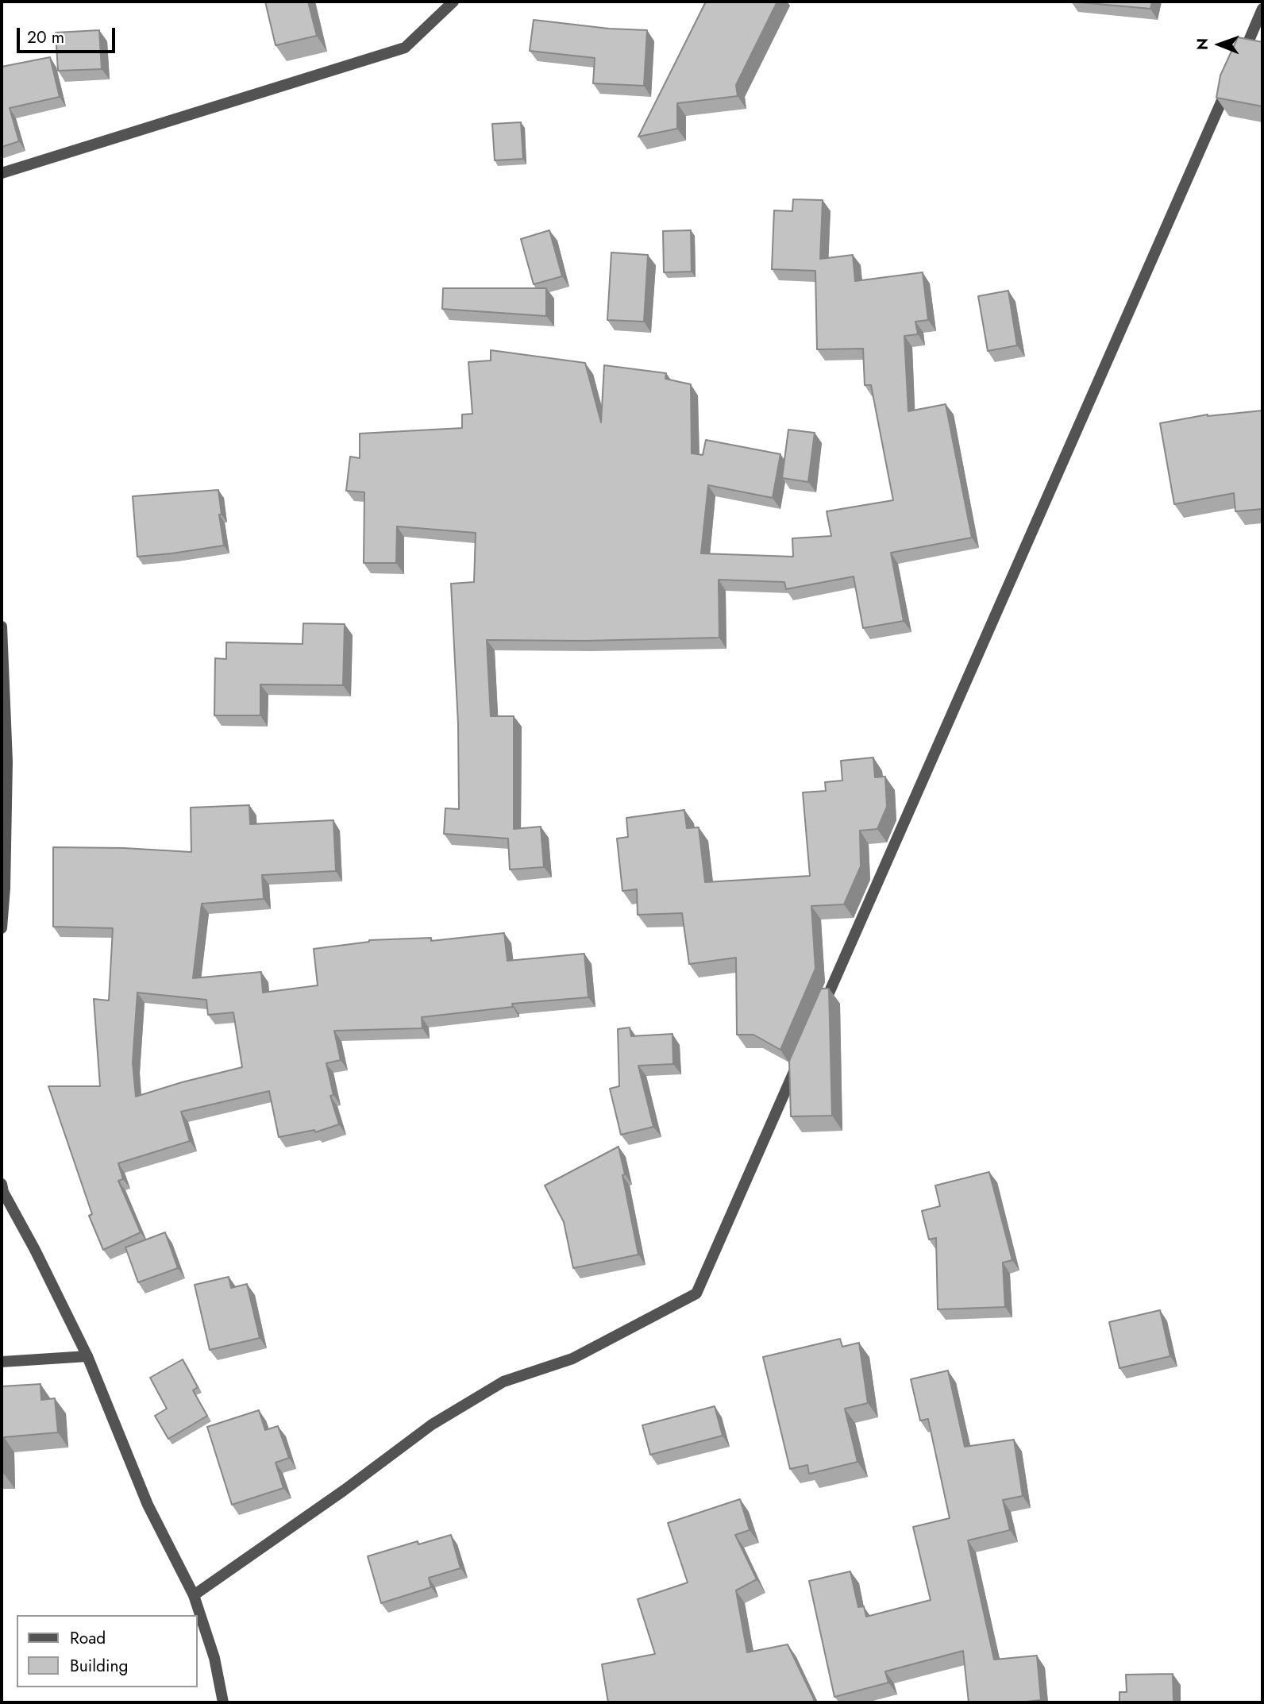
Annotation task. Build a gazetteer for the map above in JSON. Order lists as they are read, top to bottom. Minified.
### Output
{"legend":["Road","Building"],"scale_bar":"20 m","north":"left"}
